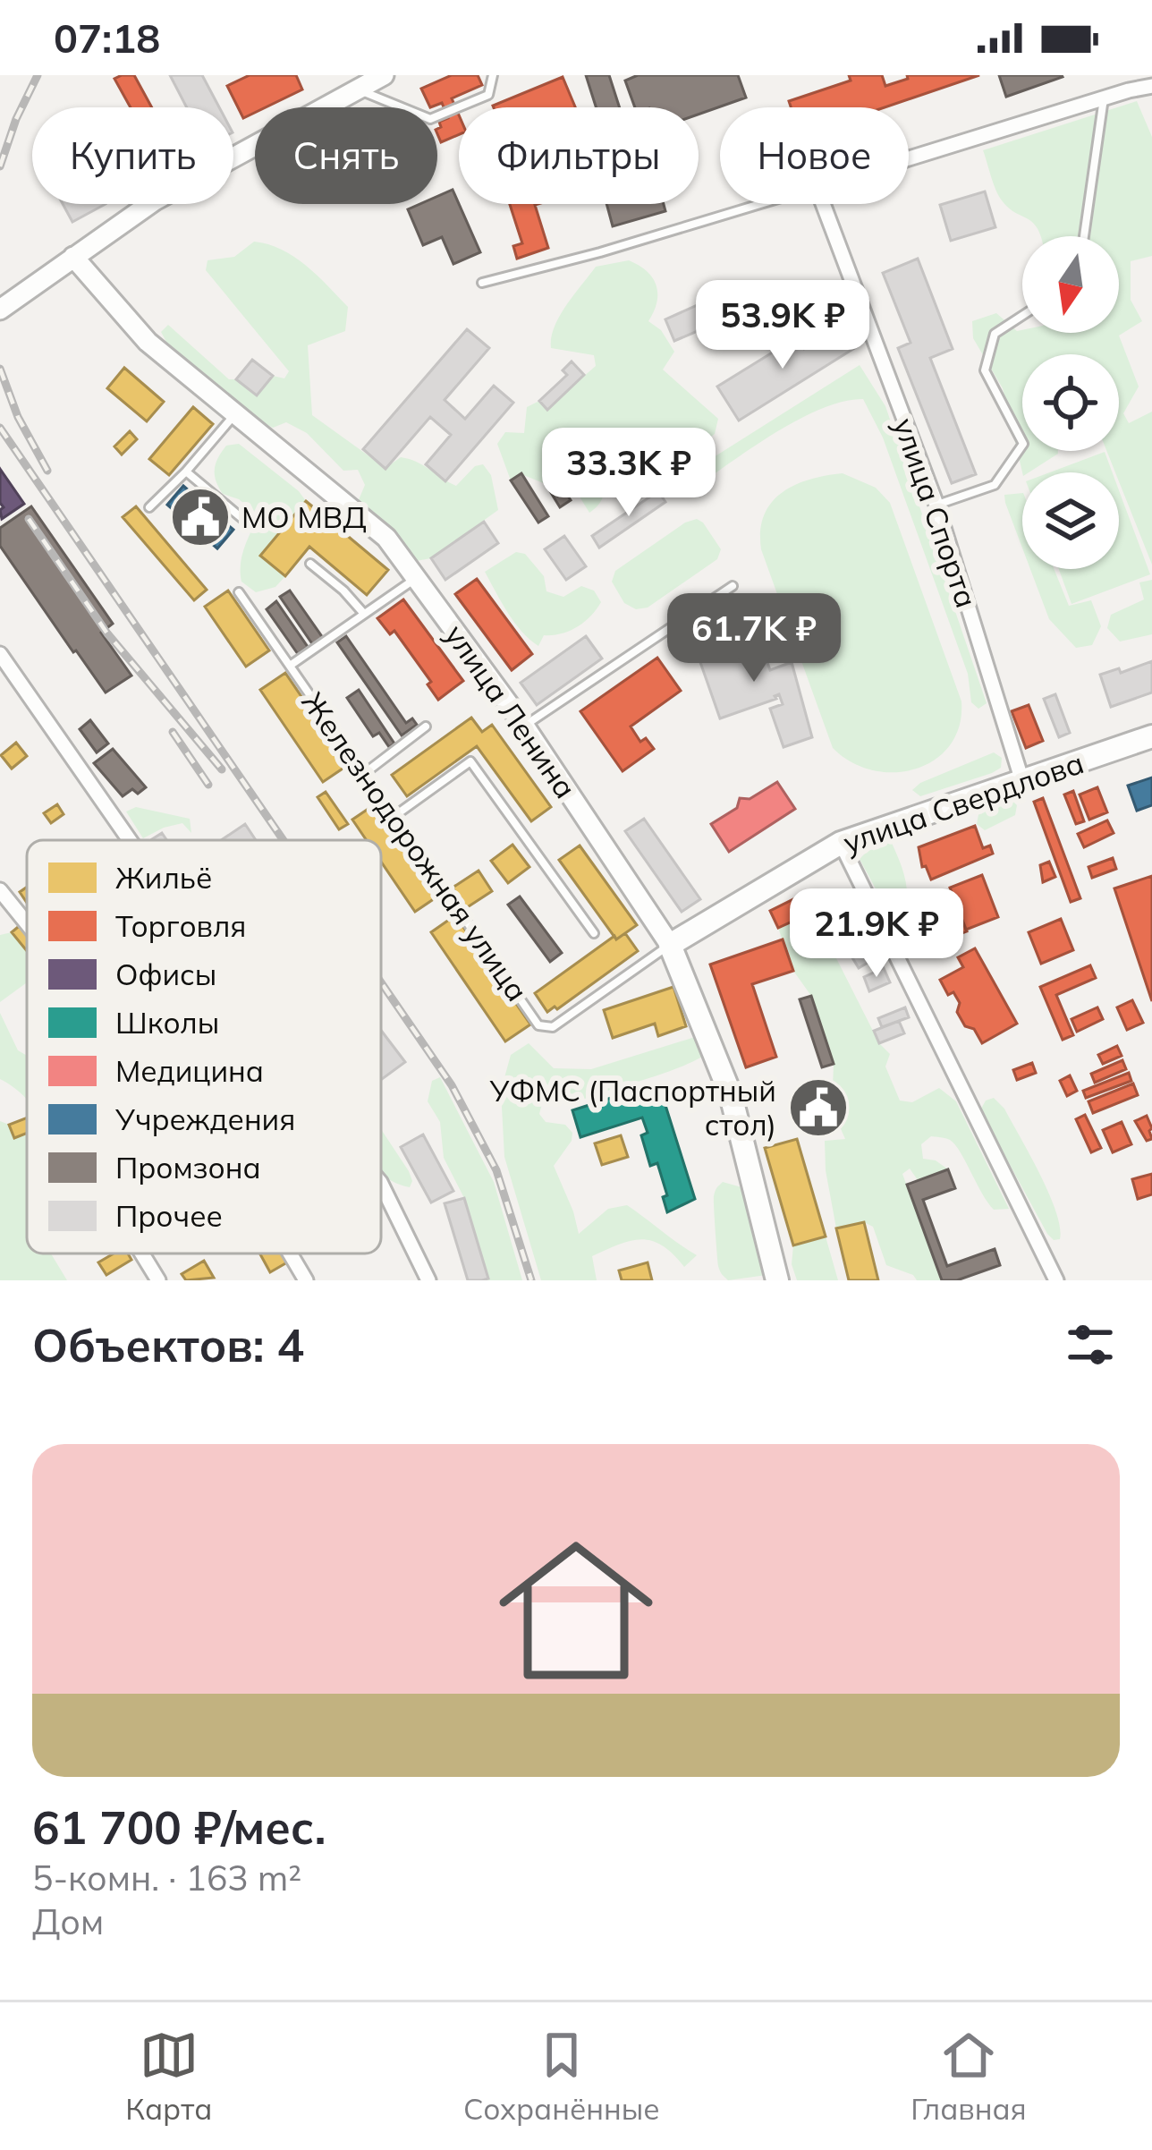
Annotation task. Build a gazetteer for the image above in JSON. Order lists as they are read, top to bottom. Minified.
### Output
{"streets":{"main road":["улица Ленина","улица Свердлова"],"street":["улица Спорта"],"lane":["Железнодорожная улица"]},"crossings":[["улица Спорта","улица Свердлова"],["улица Ленина","улица Свердлова"],["улица Ленина","Железнодорожная улица"],["улица Свердлова","Железнодорожная улица"]],"places":{"public building":["МО МВД","УФМС (Паспортный стол)"]},"legend":["Жильё","Торговля","Офисы","Школы","Медицина","Учреждения","Промзона","Прочее"],"north":"bottom","page":{"status":"07:18","chip":["Купить","Снять","Фильтры","Новое"],"price":["53.9K ₽","33.3K ₽","61.7K ₽","21.9K ₽"],"heading":"Объектов: 4","list":[{"name":"61 700 ₽/мес.","note":"5-комн. · 163 m² · Дом"}],"tabs":["Карта","Сохранённые","Главная"]}}
